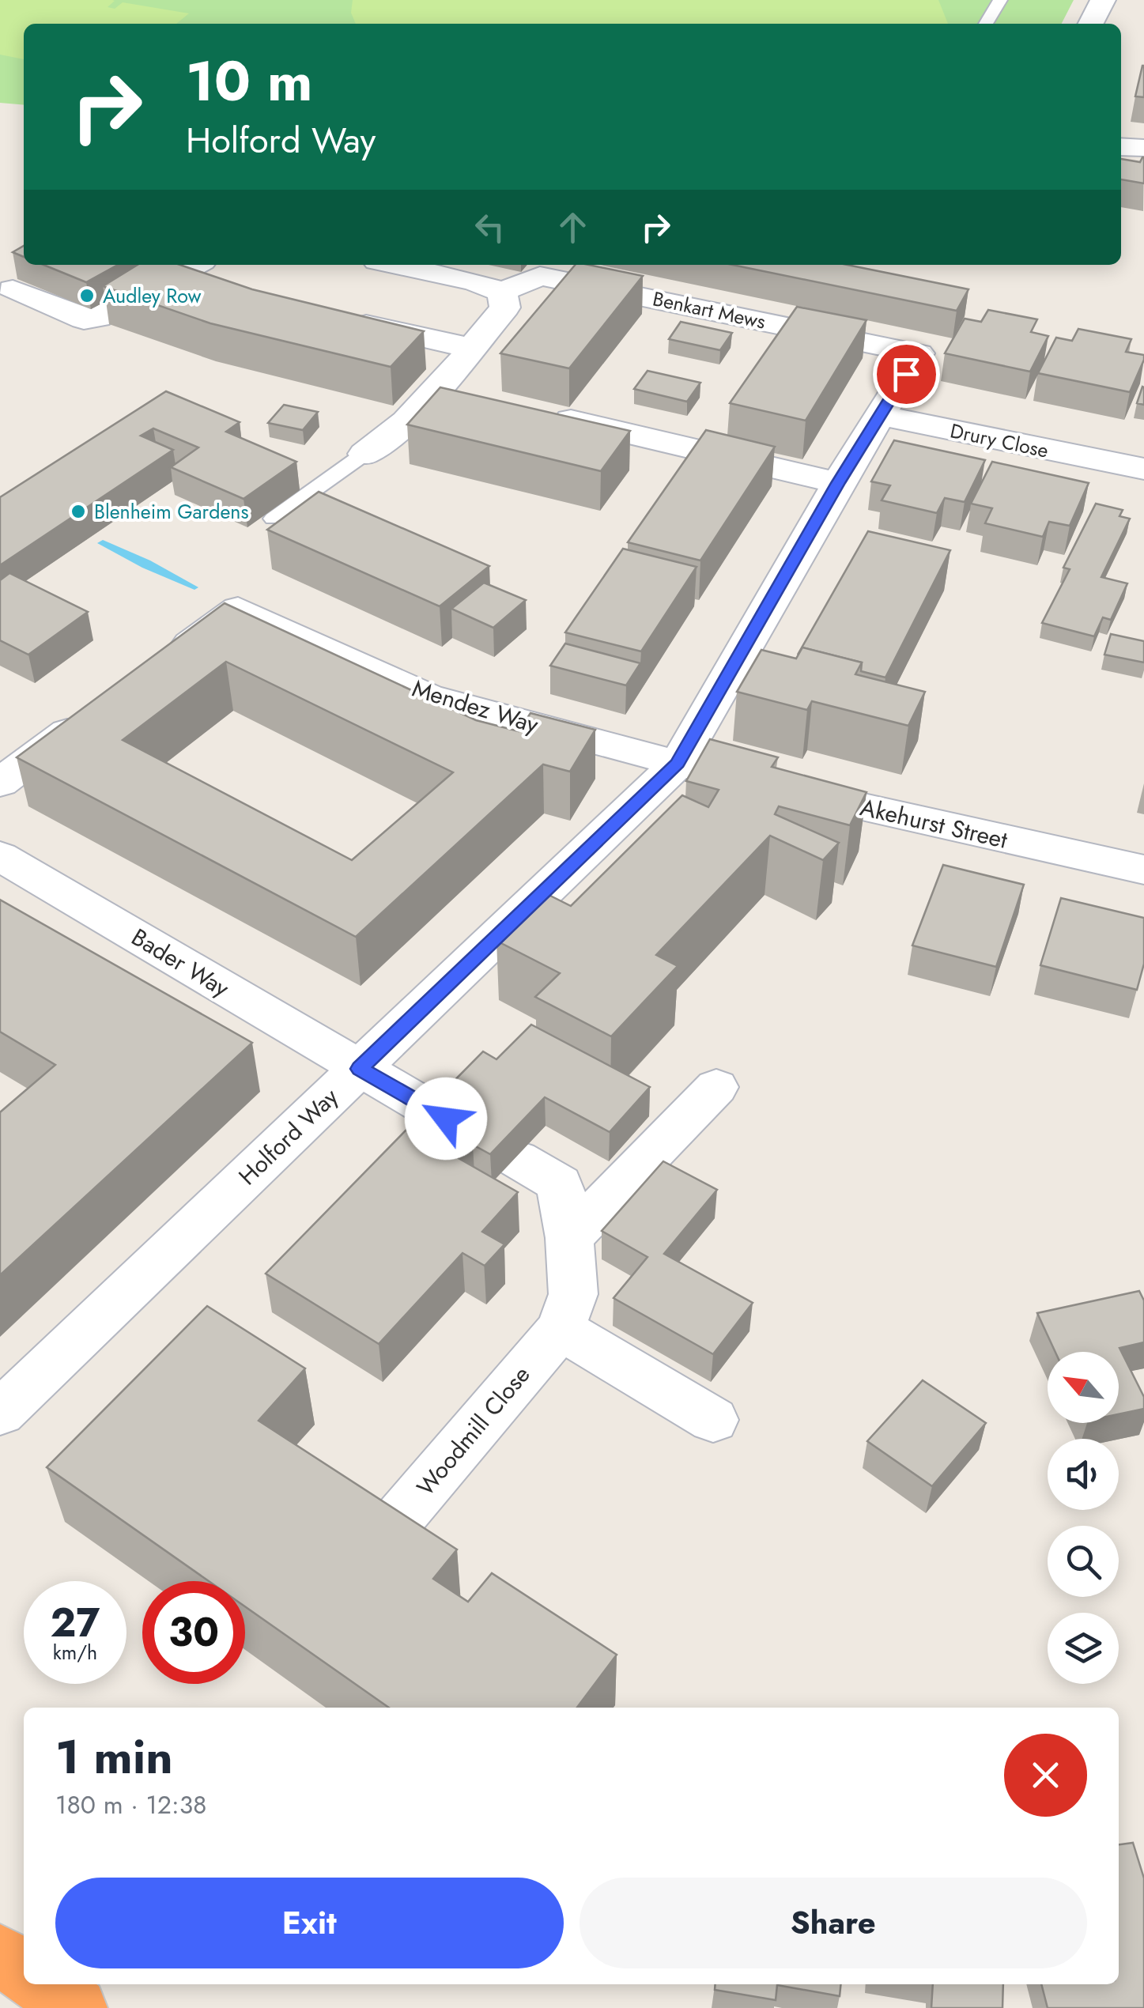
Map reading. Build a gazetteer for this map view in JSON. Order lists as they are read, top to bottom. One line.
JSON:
{"streets":{"street":["Benkart Mews","Drury Close","Mendez Way","Akehurst Street","Bader Way","Holford Way","Woodmill Close"]},"crossings":[["Benkart Mews","Holford Way"],["Drury Close","Holford Way"],["Mendez Way","Akehurst Street"],["Mendez Way","Holford Way"],["Akehurst Street","Holford Way"],["Bader Way","Holford Way"]],"places":["Audley Row","Blenheim Gardens"],"north":"top left","page":{"turn":["10 m","Holford Way"],"speed":"27 km/h","limit":"30","heading":["1 min","180 m · 12:38"],"buttons":["Exit","Share"]}}
